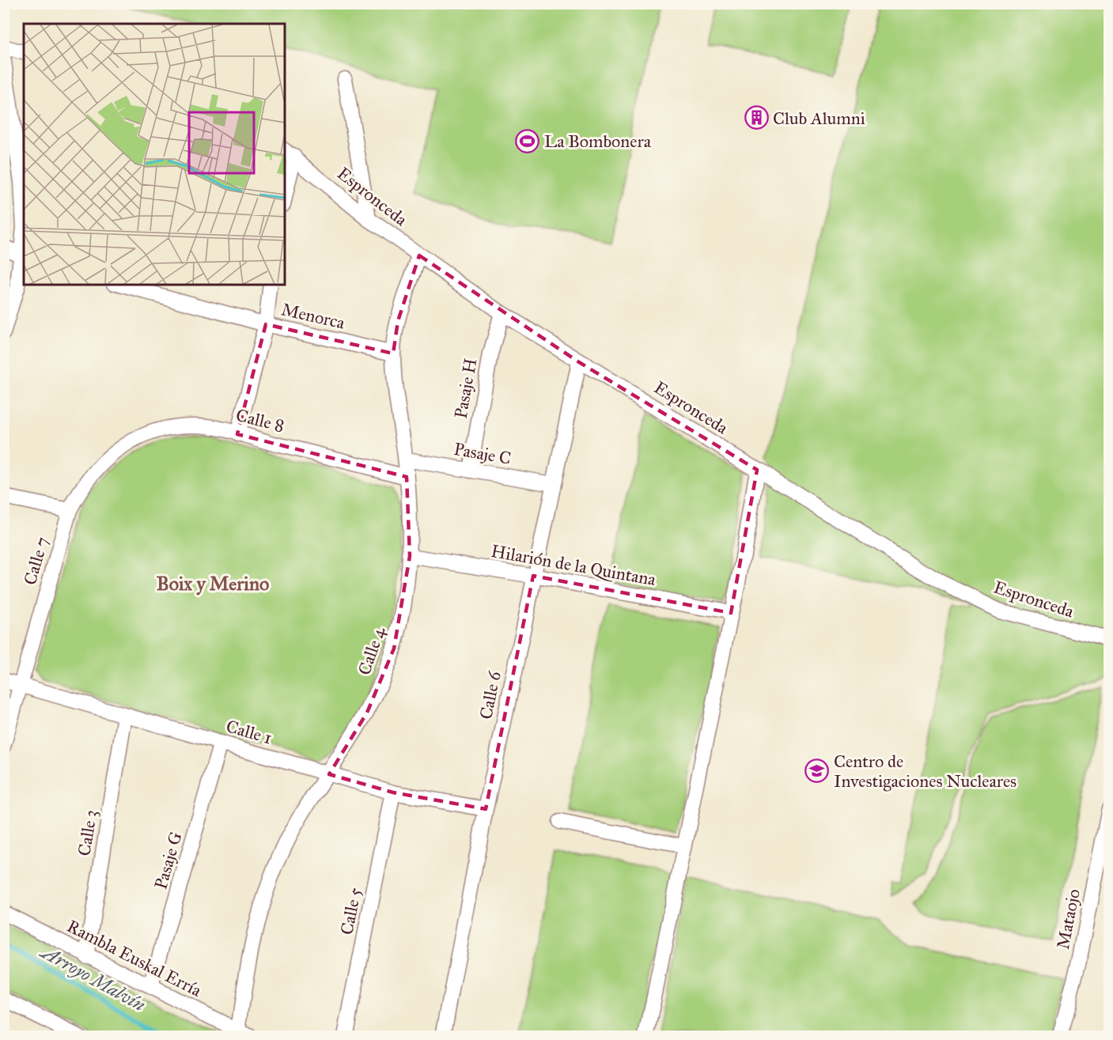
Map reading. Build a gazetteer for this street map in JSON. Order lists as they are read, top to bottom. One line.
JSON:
{"streets":{"street":["Espronceda","Menorca","Pasaje H","Calle 8","Pasaje C","Calle 7","Hilarión de la Quintana","Calle 4","Calle 6","Calle 1","Calle 3","Pasaje G","Calle 5","Mataojo","Rambla Euskal Erría"]},"crossings":[["Espronceda","Pasaje H"],["Espronceda","Calle 4"],["Espronceda","Calle 6"],["Menorca","Calle 4"],["Pasaje H","Pasaje C"],["Calle 8","Calle 7"],["Calle 8","Calle 4"],["Pasaje C","Calle 4"],["Pasaje C","Calle 6"],["Calle 7","Calle 1"],["Hilarión de la Quintana","Calle 4"],["Hilarión de la Quintana","Calle 6"],["Calle 4","Calle 1"],["Calle 4","Rambla Euskal Erría"],["Calle 6","Calle 1"],["Calle 1","Calle 3"],["Calle 1","Pasaje G"],["Calle 1","Calle 5"],["Calle 3","Rambla Euskal Erría"],["Pasaje G","Rambla Euskal Erría"]],"districts":["Boix y Merino"],"water":["Arroyo Malvín"],"places":{"building":["Club Alumni"],"sports":["La Bombonera"],"school or university":["Centro de Investigaciones Nucleares"]}}
